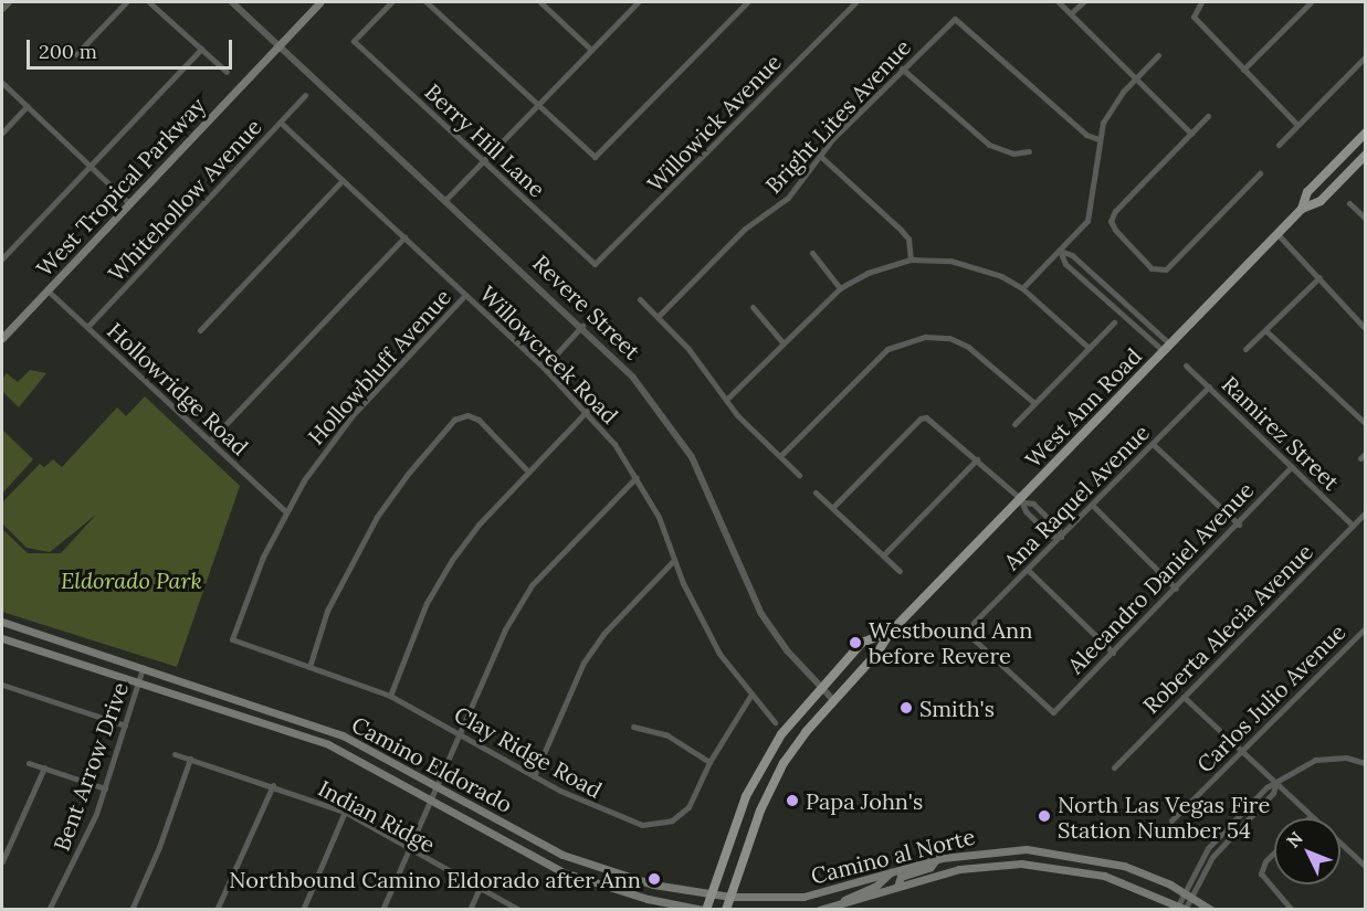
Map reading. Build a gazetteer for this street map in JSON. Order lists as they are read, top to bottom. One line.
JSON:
{"streets":{"main road":["West Tropical Parkway","West Ann Road","Camino Eldorado","Camino al Norte"],"street":["Bright Lites Avenue","Willowick Avenue","Berry Hill Lane","Whitehollow Avenue","Revere Street","Willowcreek Road","Hollowbluff Avenue","Hollowridge Road","Ramirez Street","Ana Raquel Avenue","Alecandro Daniel Avenue","Roberta Alecia Avenue","Carlos Julio Avenue","Clay Ridge Road","Bent Arrow Drive","Indian Ridge"]},"crossings":[["Willowick Avenue","Berry Hill Lane"],["West Tropical Parkway","Revere Street"],["West Tropical Parkway","Hollowridge Road"],["Whitehollow Avenue","Willowcreek Road"],["Whitehollow Avenue","Hollowridge Road"],["Revere Street","West Ann Road"],["Willowcreek Road","Hollowbluff Avenue"],["Willowcreek Road","Clay Ridge Road"],["Hollowbluff Avenue","Hollowridge Road"],["Hollowbluff Avenue","Clay Ridge Road"],["West Ann Road","Camino Eldorado"],["West Ann Road","Camino al Norte"],["Ramirez Street","Ana Raquel Avenue"],["Ramirez Street","Alecandro Daniel Avenue"],["Ramirez Street","Roberta Alecia Avenue"],["Ana Raquel Avenue","Alecandro Daniel Avenue"],["Camino Eldorado","Bent Arrow Drive"],["Camino Eldorado","Camino al Norte"]],"parks":["Eldorado Park"],"places":["Westbound Ann before Revere","Smith's","Papa John's","North Las Vegas Fire Station Number 54","Northbound Camino Eldorado after Ann"],"scale_bar":"200 m","north":"top left"}
